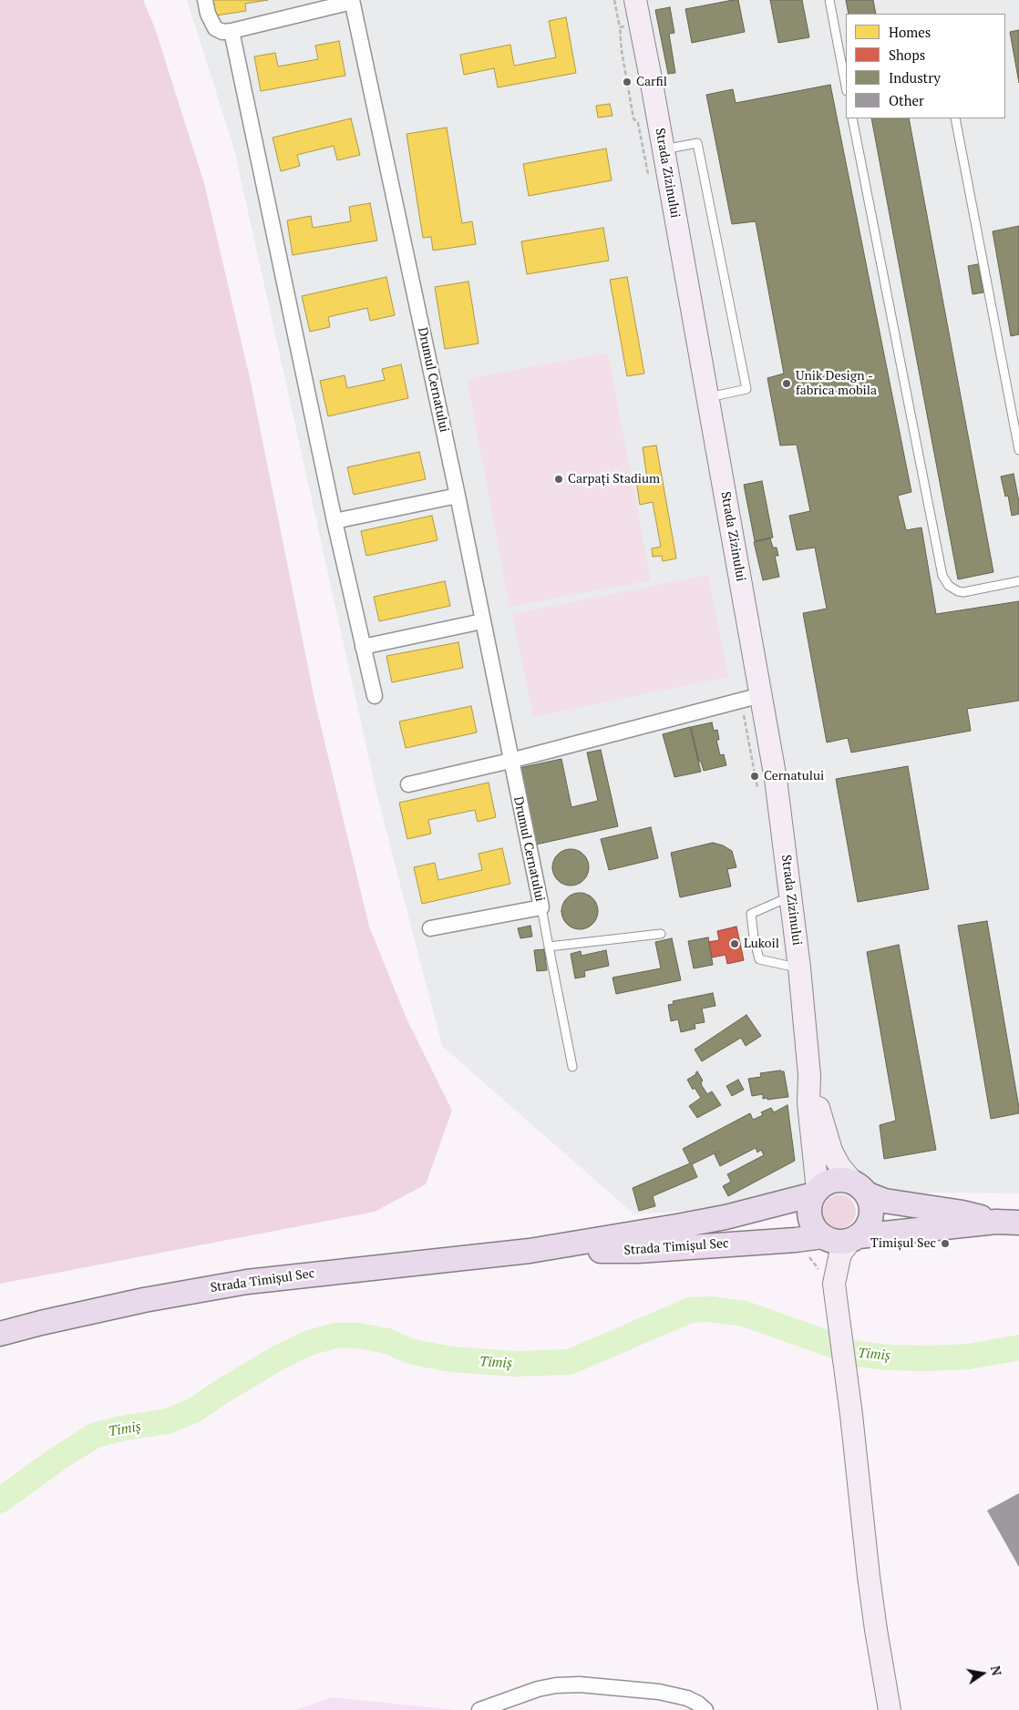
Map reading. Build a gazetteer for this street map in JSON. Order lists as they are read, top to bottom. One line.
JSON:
{"streets":{"main road":["Strada Zizinului","Strada Timișul Sec"],"street":["Drumul Cernatului"]},"crossings":[["Strada Zizinului","Strada Timișul Sec"]],"water":["Timiș"],"places":["Carfil","Unik Design - fabrica mobila","Carpați Stadium","Cernatului","Lukoil","Timișul Sec"],"legend":["Homes","Shops","Industry","Other"],"north":"right"}
